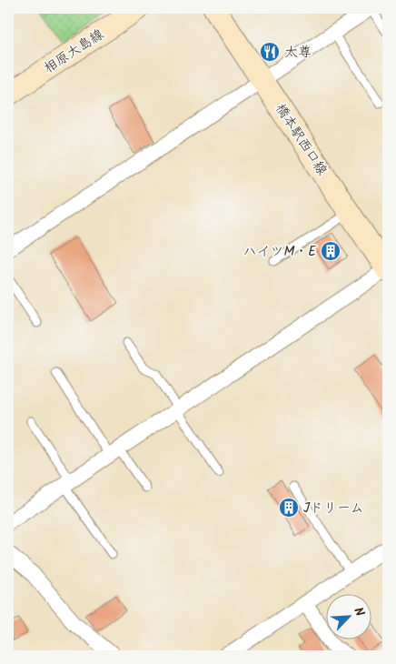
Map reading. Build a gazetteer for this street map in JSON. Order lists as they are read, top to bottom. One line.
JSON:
{"streets":{"street":["相原大島線","橋本駅西口線"]},"places":{"restaurant":["太尊"],"building":["ハイツM・E","Jドリーム"]},"north":"top right"}
